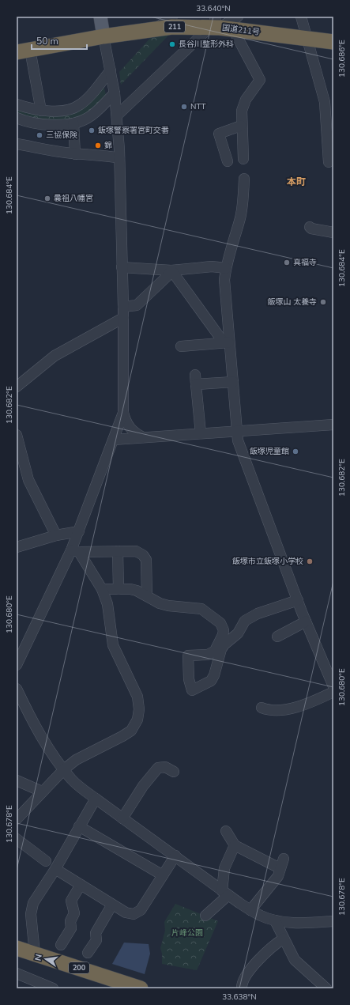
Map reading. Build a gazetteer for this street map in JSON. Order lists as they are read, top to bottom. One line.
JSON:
{"streets":{"highway":["211","国道211号","200"]},"districts":["本町"],"parks":["片峰公園"],"places":["長谷川整形外科","NTT","飯塚警察署宮町交番","三協保険","錦","曩祖八幡宮","真福寺","飯塚山 太養寺","飯塚児童館","飯塚市立飯塚小学校"],"scale_bar":"50 m","north":"left","coordinates":["33.640°N","130.686°E","130.684°E","130.682°E","130.680°E","130.678°E","33.638°N"]}
